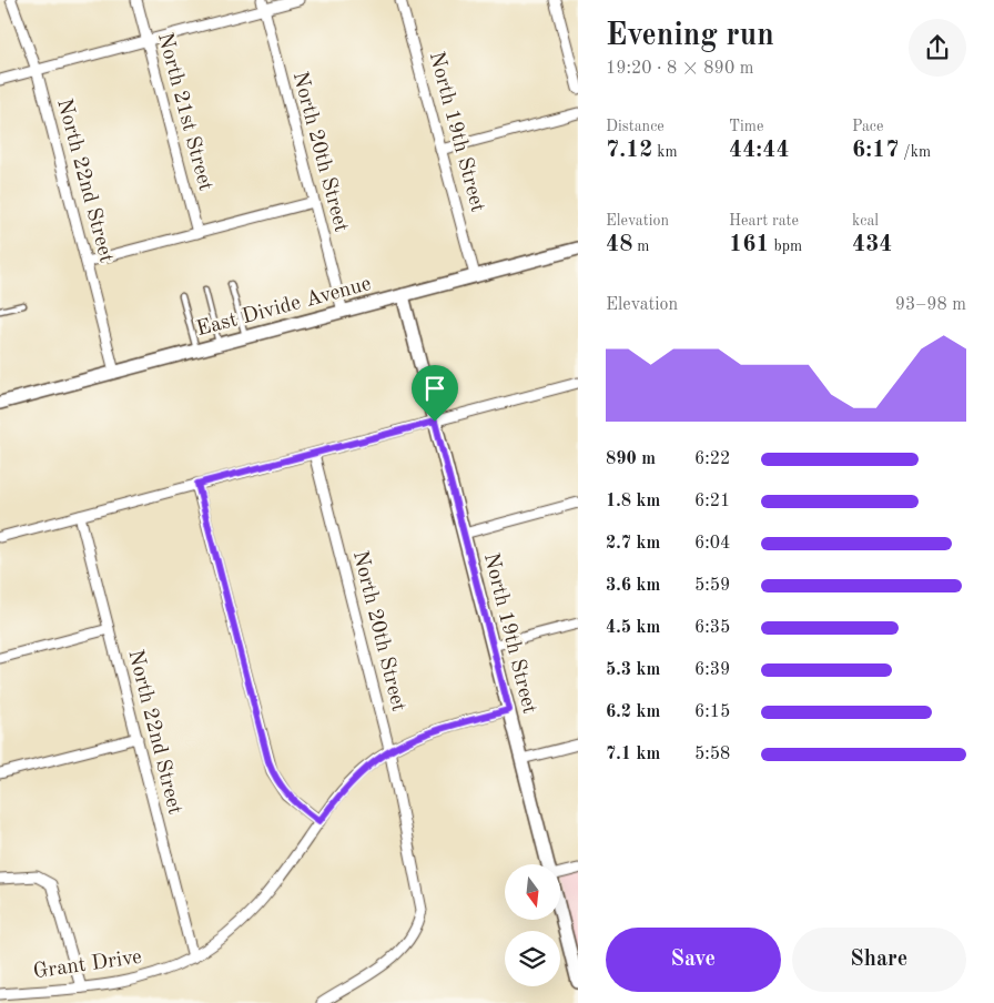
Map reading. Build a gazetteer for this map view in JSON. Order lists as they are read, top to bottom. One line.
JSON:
{"streets":{"street":["North 21st Street","North 19th Street","North 20th Street","North 22nd Street","East Divide Avenue","Grant Drive"]},"crossings":[["North 19th Street","East Divide Avenue"],["North 19th Street","Grant Drive"],["North 20th Street","East Divide Avenue"],["North 20th Street","Grant Drive"],["North 22nd Street","East Divide Avenue"],["North 22nd Street","Grant Drive"]],"north":"bottom","page":{"heading":["Evening run","19:20 · 8 × 890 m"],"stats":[["Distance","7.12 km"],["Time","44:44"],["Pace","6:17 /km"],["Elevation","48 m"],["Heart rate","161 bpm"],["kcal","434"]],"chart":["Elevation","93–98 m"],"list":[{"name":"890 m","note":"6:22"},{"name":"1.8 km","note":"6:21"},{"name":"2.7 km","note":"6:04"},{"name":"3.6 km","note":"5:59"},{"name":"4.5 km","note":"6:35"},{"name":"5.3 km","note":"6:39"},{"name":"6.2 km","note":"6:15"},{"name":"7.1 km","note":"5:58"}],"buttons":["Save","Share"]}}
